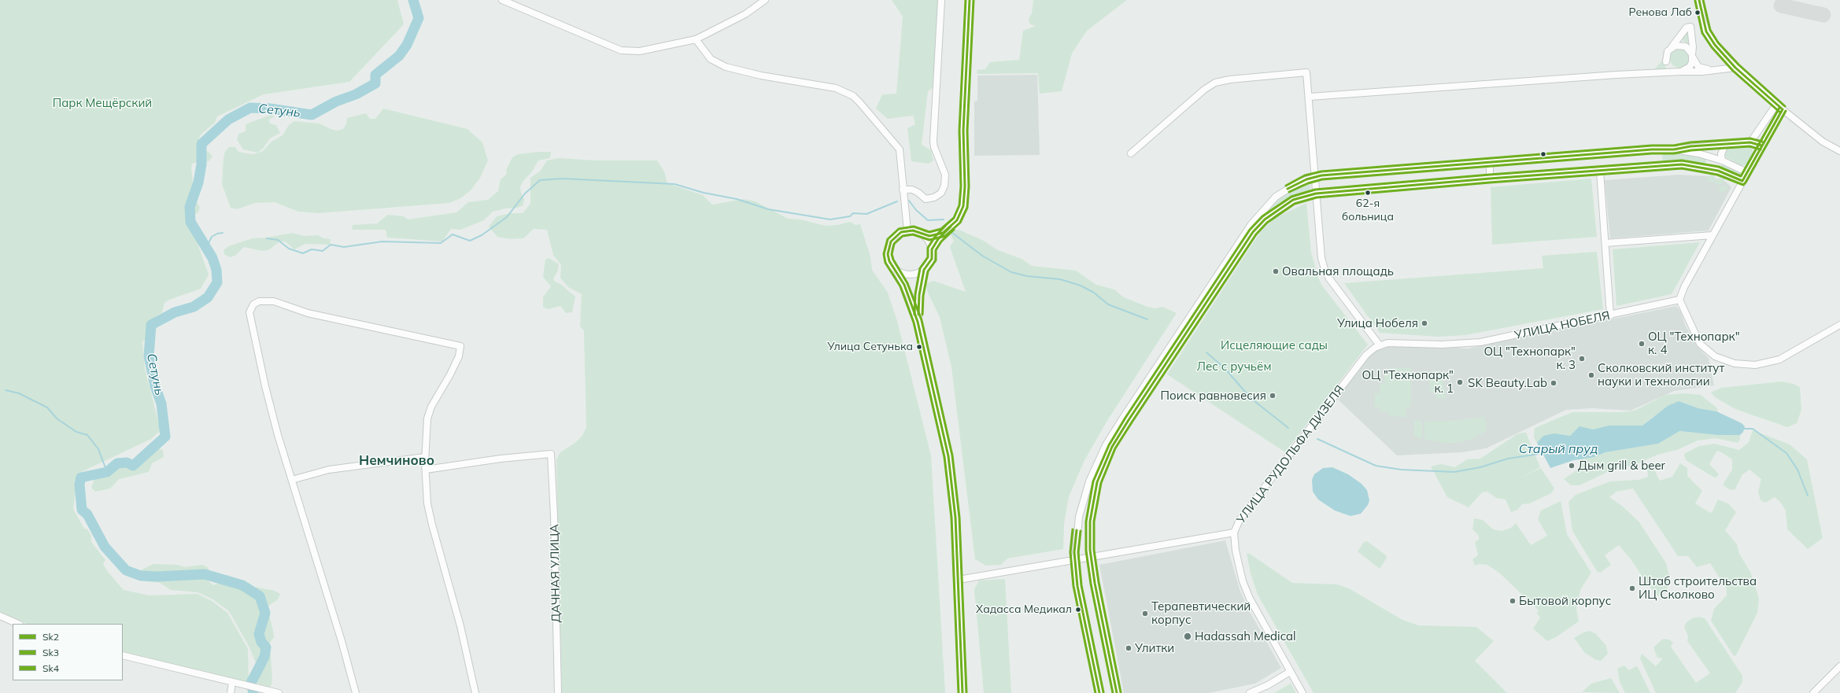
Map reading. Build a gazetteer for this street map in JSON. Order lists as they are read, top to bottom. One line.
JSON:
{"streets":{"street":["УЛИЦА НОБЕЛЯ","УЛИЦА РУДОЛЬФА ДИЗЕЛЯ","ДАЧНАЯ УЛИЦА"]},"crossings":[["УЛИЦА НОБЕЛЯ","УЛИЦА РУДОЛЬФА ДИЗЕЛЯ"]],"districts":["Немчиново"],"water":["Сетунь","Старый пруд"],"parks":["Парк Мещёрский","Исцеляющие сады","Лес с ручьём"],"places":["Ренова Лаб","62-я больница","Овальная площадь","Улица Нобеля","ОЦ \"Технопарк\" к. 4","Улица Сетунька","ОЦ \"Технопарк\" к. 3","Сколковский институт науки и технологии","ОЦ \"Технопарк\" к. 1","SK Beauty.Lab","Поиск равновесия","Дым grill & beer","Штаб строительства ИЦ Сколково","Бытовой корпус","Хадасса Медикал","Терапевтический корпус","Hadassah Medical","Улитки"],"lines":["transit line Sk2","transit line Sk3","transit line Sk4"],"legend":["Sk2","Sk3","Sk4"]}
